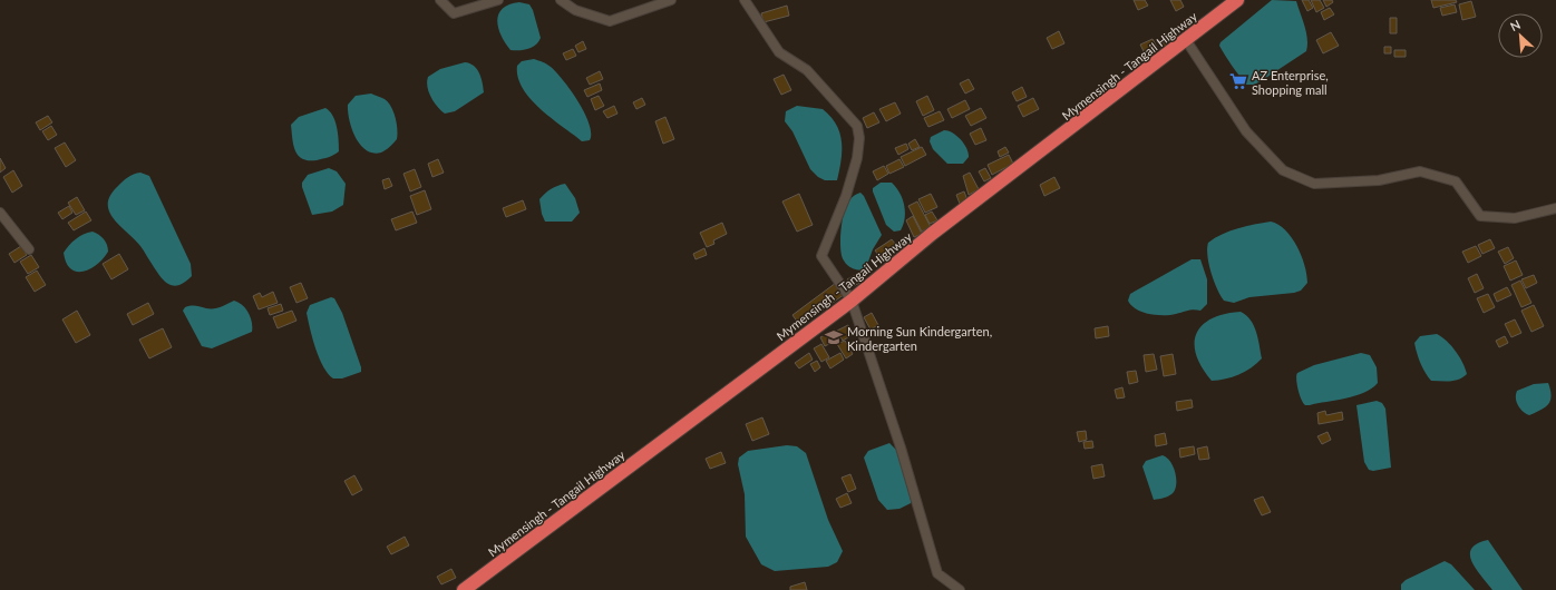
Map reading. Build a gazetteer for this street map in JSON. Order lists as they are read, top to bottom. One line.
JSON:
{"streets":{"highway":["Mymensingh - Tangail Highway"]},"places":{"supermarket":["AZ Enterprise, Shopping mall"],"school or university":["Morning Sun Kindergarten, Kindergarten"]},"north":"top left"}
